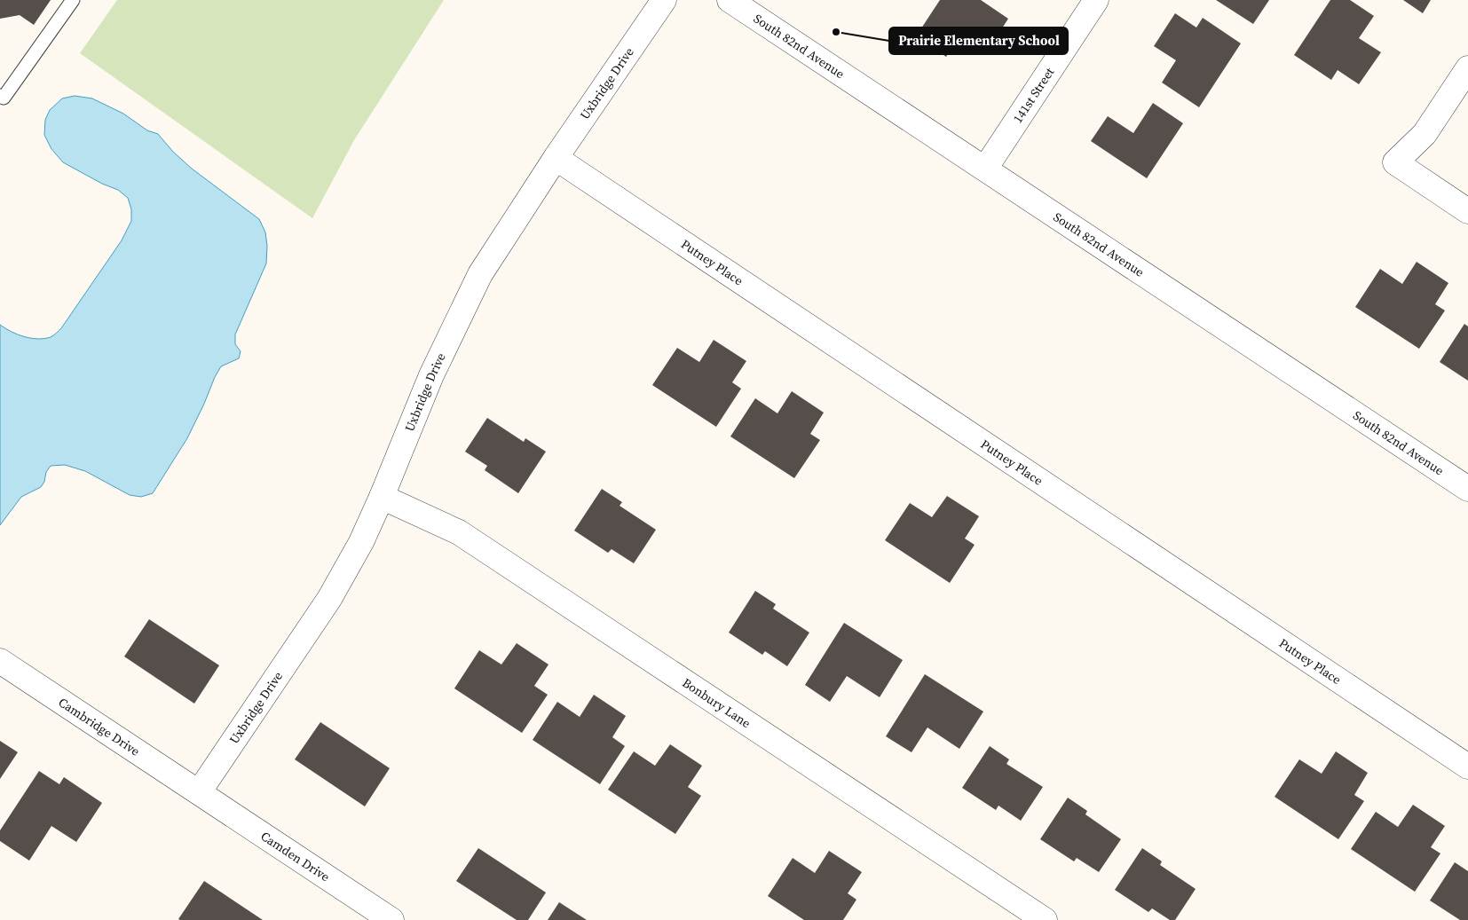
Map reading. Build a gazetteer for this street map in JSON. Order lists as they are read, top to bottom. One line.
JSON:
{"streets":{"street":["South 82nd Avenue","Uxbridge Drive","141st Street","Putney Place","Bonbury Lane","Cambridge Drive","Camden Drive"]},"crossings":[["South 82nd Avenue","141st Street"],["Uxbridge Drive","Putney Place"],["Uxbridge Drive","Bonbury Lane"],["Uxbridge Drive","Cambridge Drive"],["Uxbridge Drive","Camden Drive"],["Cambridge Drive","Camden Drive"]],"places":["Prairie Elementary School"]}
